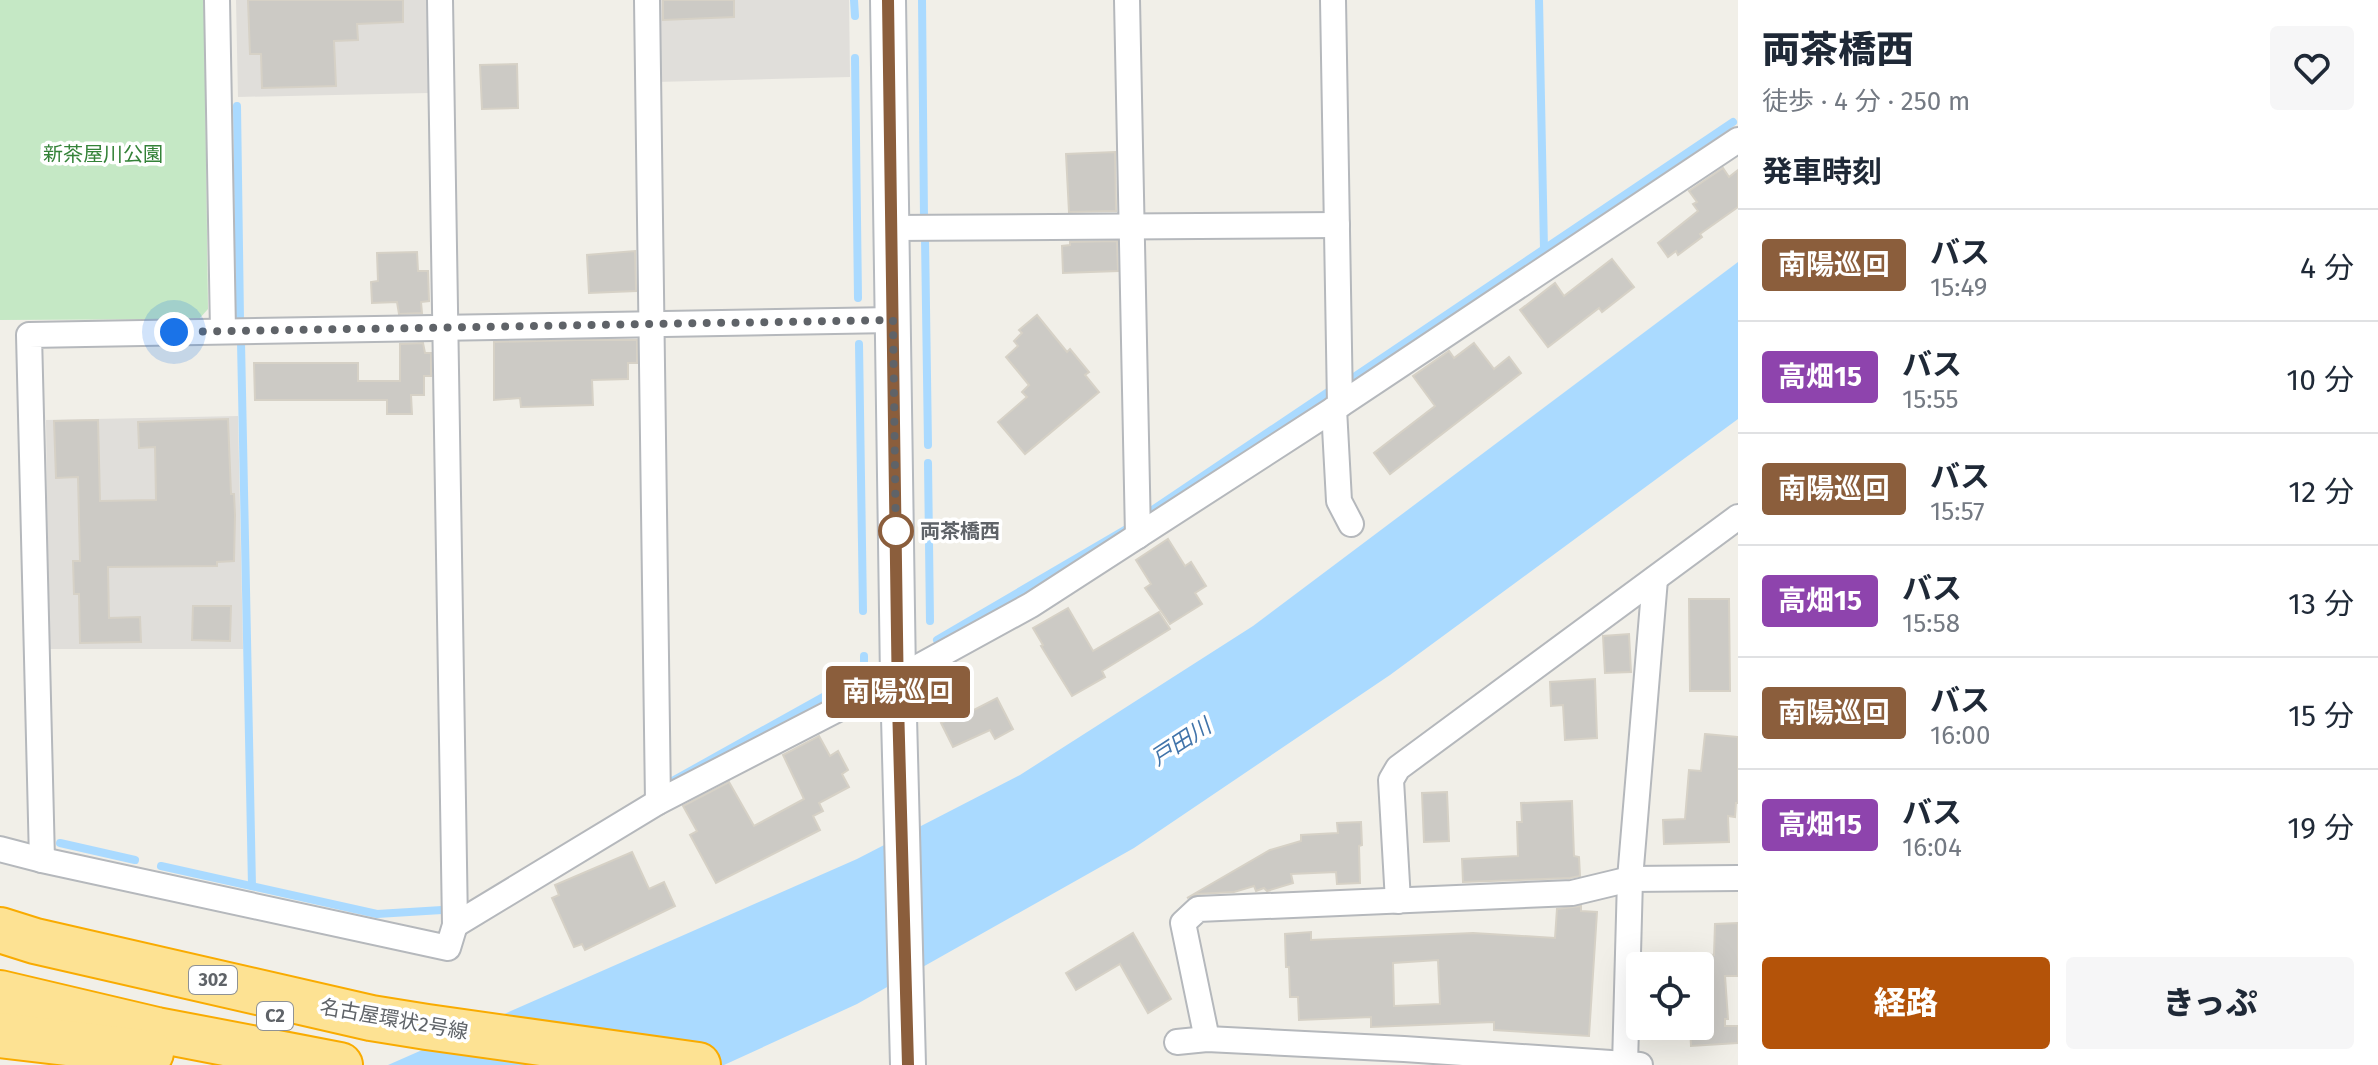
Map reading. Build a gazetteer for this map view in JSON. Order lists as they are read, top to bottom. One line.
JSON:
{"streets":{"highway":["302","C2","名古屋環状2号線"]},"water":["戸田川"],"parks":["新茶屋川公園"],"places":["両茶橋西"],"lines":["bus line 南陽巡回"],"page":{"on_map":"南陽巡回","heading":[["両茶橋西","徒歩 · 4 分 · 250 m"],"発車時刻"],"list":[{"mark":"南陽巡回","name":"バス","note":"15:49","value":"4 分"},{"mark":"高畑15","name":"バス","note":"15:55","value":"10 分"},{"mark":"南陽巡回","name":"バス","note":"15:57","value":"12 分"},{"mark":"高畑15","name":"バス","note":"15:58","value":"13 分"},{"mark":"南陽巡回","name":"バス","note":"16:00","value":"15 分"},{"mark":"高畑15","name":"バス","note":"16:04","value":"19 分"}],"buttons":["経路","きっぷ"]}}
